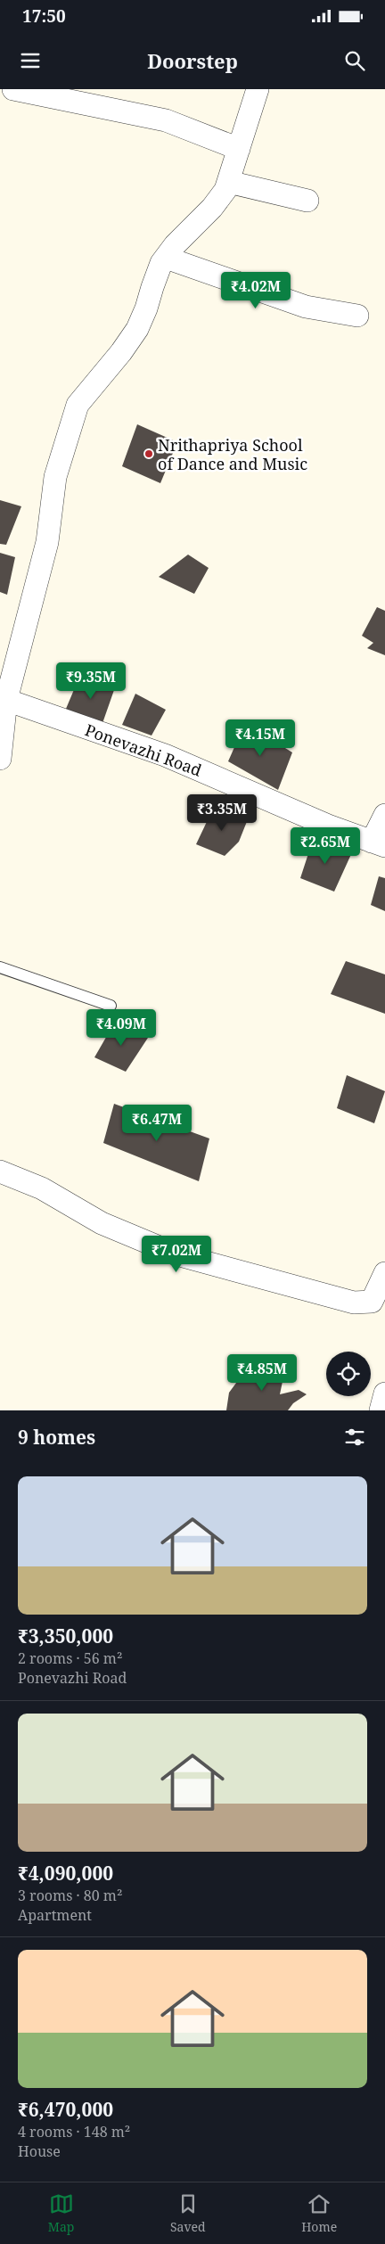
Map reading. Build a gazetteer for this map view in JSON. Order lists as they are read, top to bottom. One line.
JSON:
{"streets":{"street":["Ponevazhi Road"]},"places":["Nrithapriya School of Dance and Music"],"page":{"status":"17:50","header":"Doorstep","price":["₹4.02M","₹9.35M","₹4.15M","₹3.35M","₹2.65M","₹4.09M","₹6.47M","₹7.02M","₹4.85M"],"heading":"9 homes","list":[{"name":"₹3,350,000","note":"2 rooms · 56 m² · Ponevazhi Road"},{"name":"₹4,090,000","note":"3 rooms · 80 m² · Apartment"},{"name":"₹6,470,000","note":"4 rooms · 148 m² · House"}],"tabs":["Map","Saved","Home"]}}
